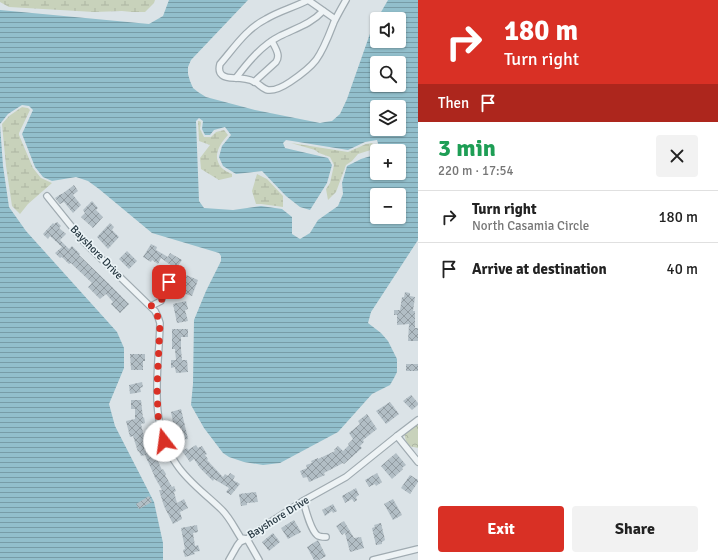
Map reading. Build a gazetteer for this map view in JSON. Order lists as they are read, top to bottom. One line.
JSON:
{"streets":{"street":["Bayshore Drive"]},"page":{"turn":["180 m","Turn right"],"map_buttons":["+","−"],"then":"Then","heading":["3 min","220 m · 17:54"],"list":[{"name":"Turn right","note":"North Casamia Circle","value":"180 m"},{"name":"Arrive at destination","value":"40 m"}],"buttons":["Exit","Share"]}}
